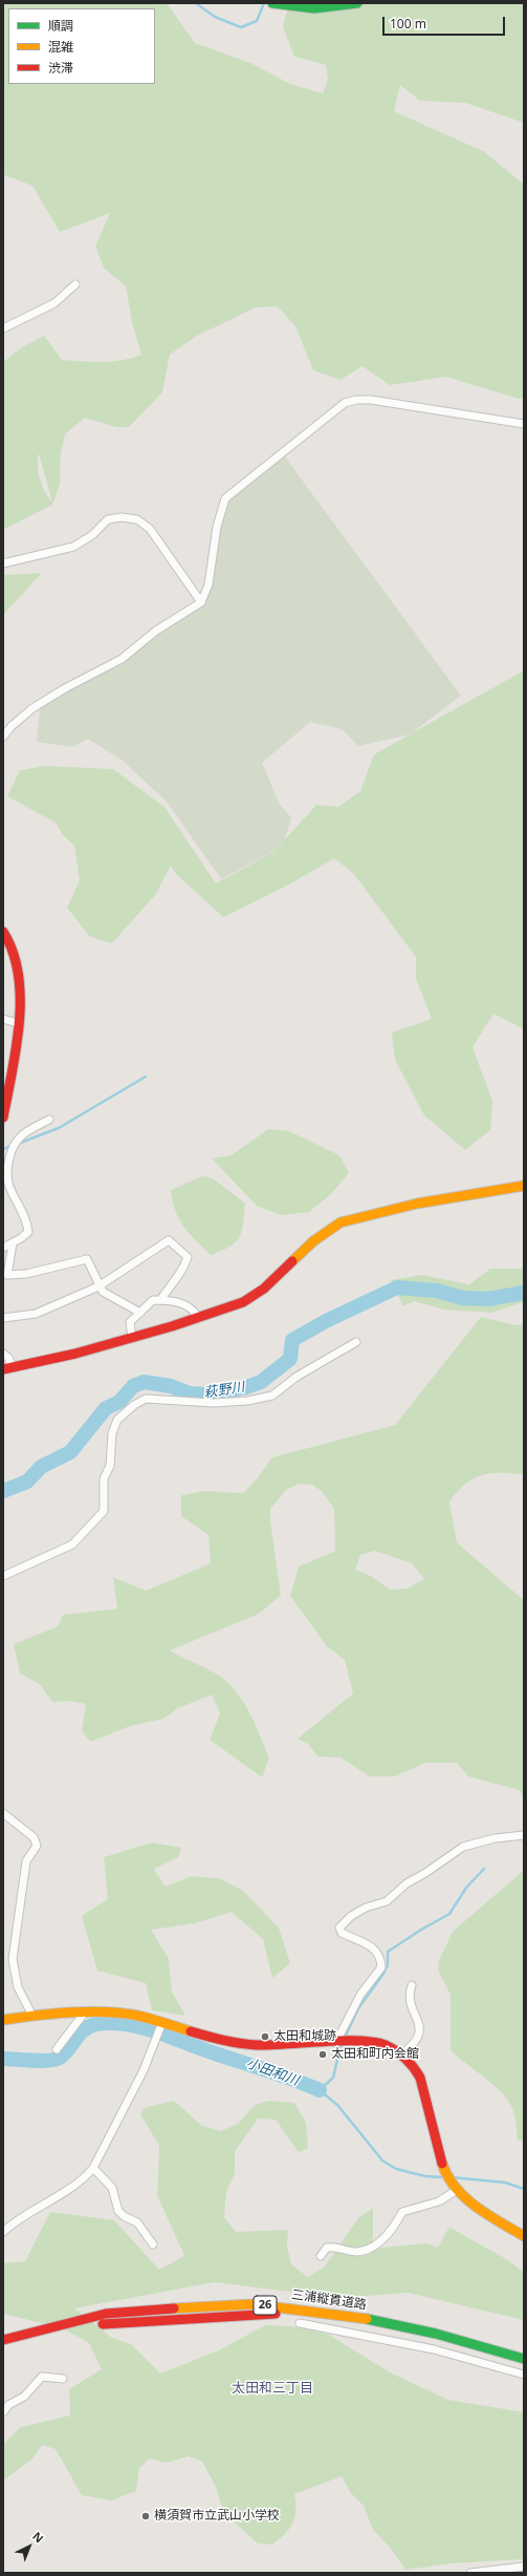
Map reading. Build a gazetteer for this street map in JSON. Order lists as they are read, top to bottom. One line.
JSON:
{"streets":{"main road":["三浦縦貫道路","26"]},"districts":["太田和三丁目"],"water":["萩野川","小田和川"],"places":["太田和城跡","太田和町内会館","横須賀市立武山小学校"],"legend":["順調","混雑","渋滞"],"scale_bar":"100 m","north":"top right"}
